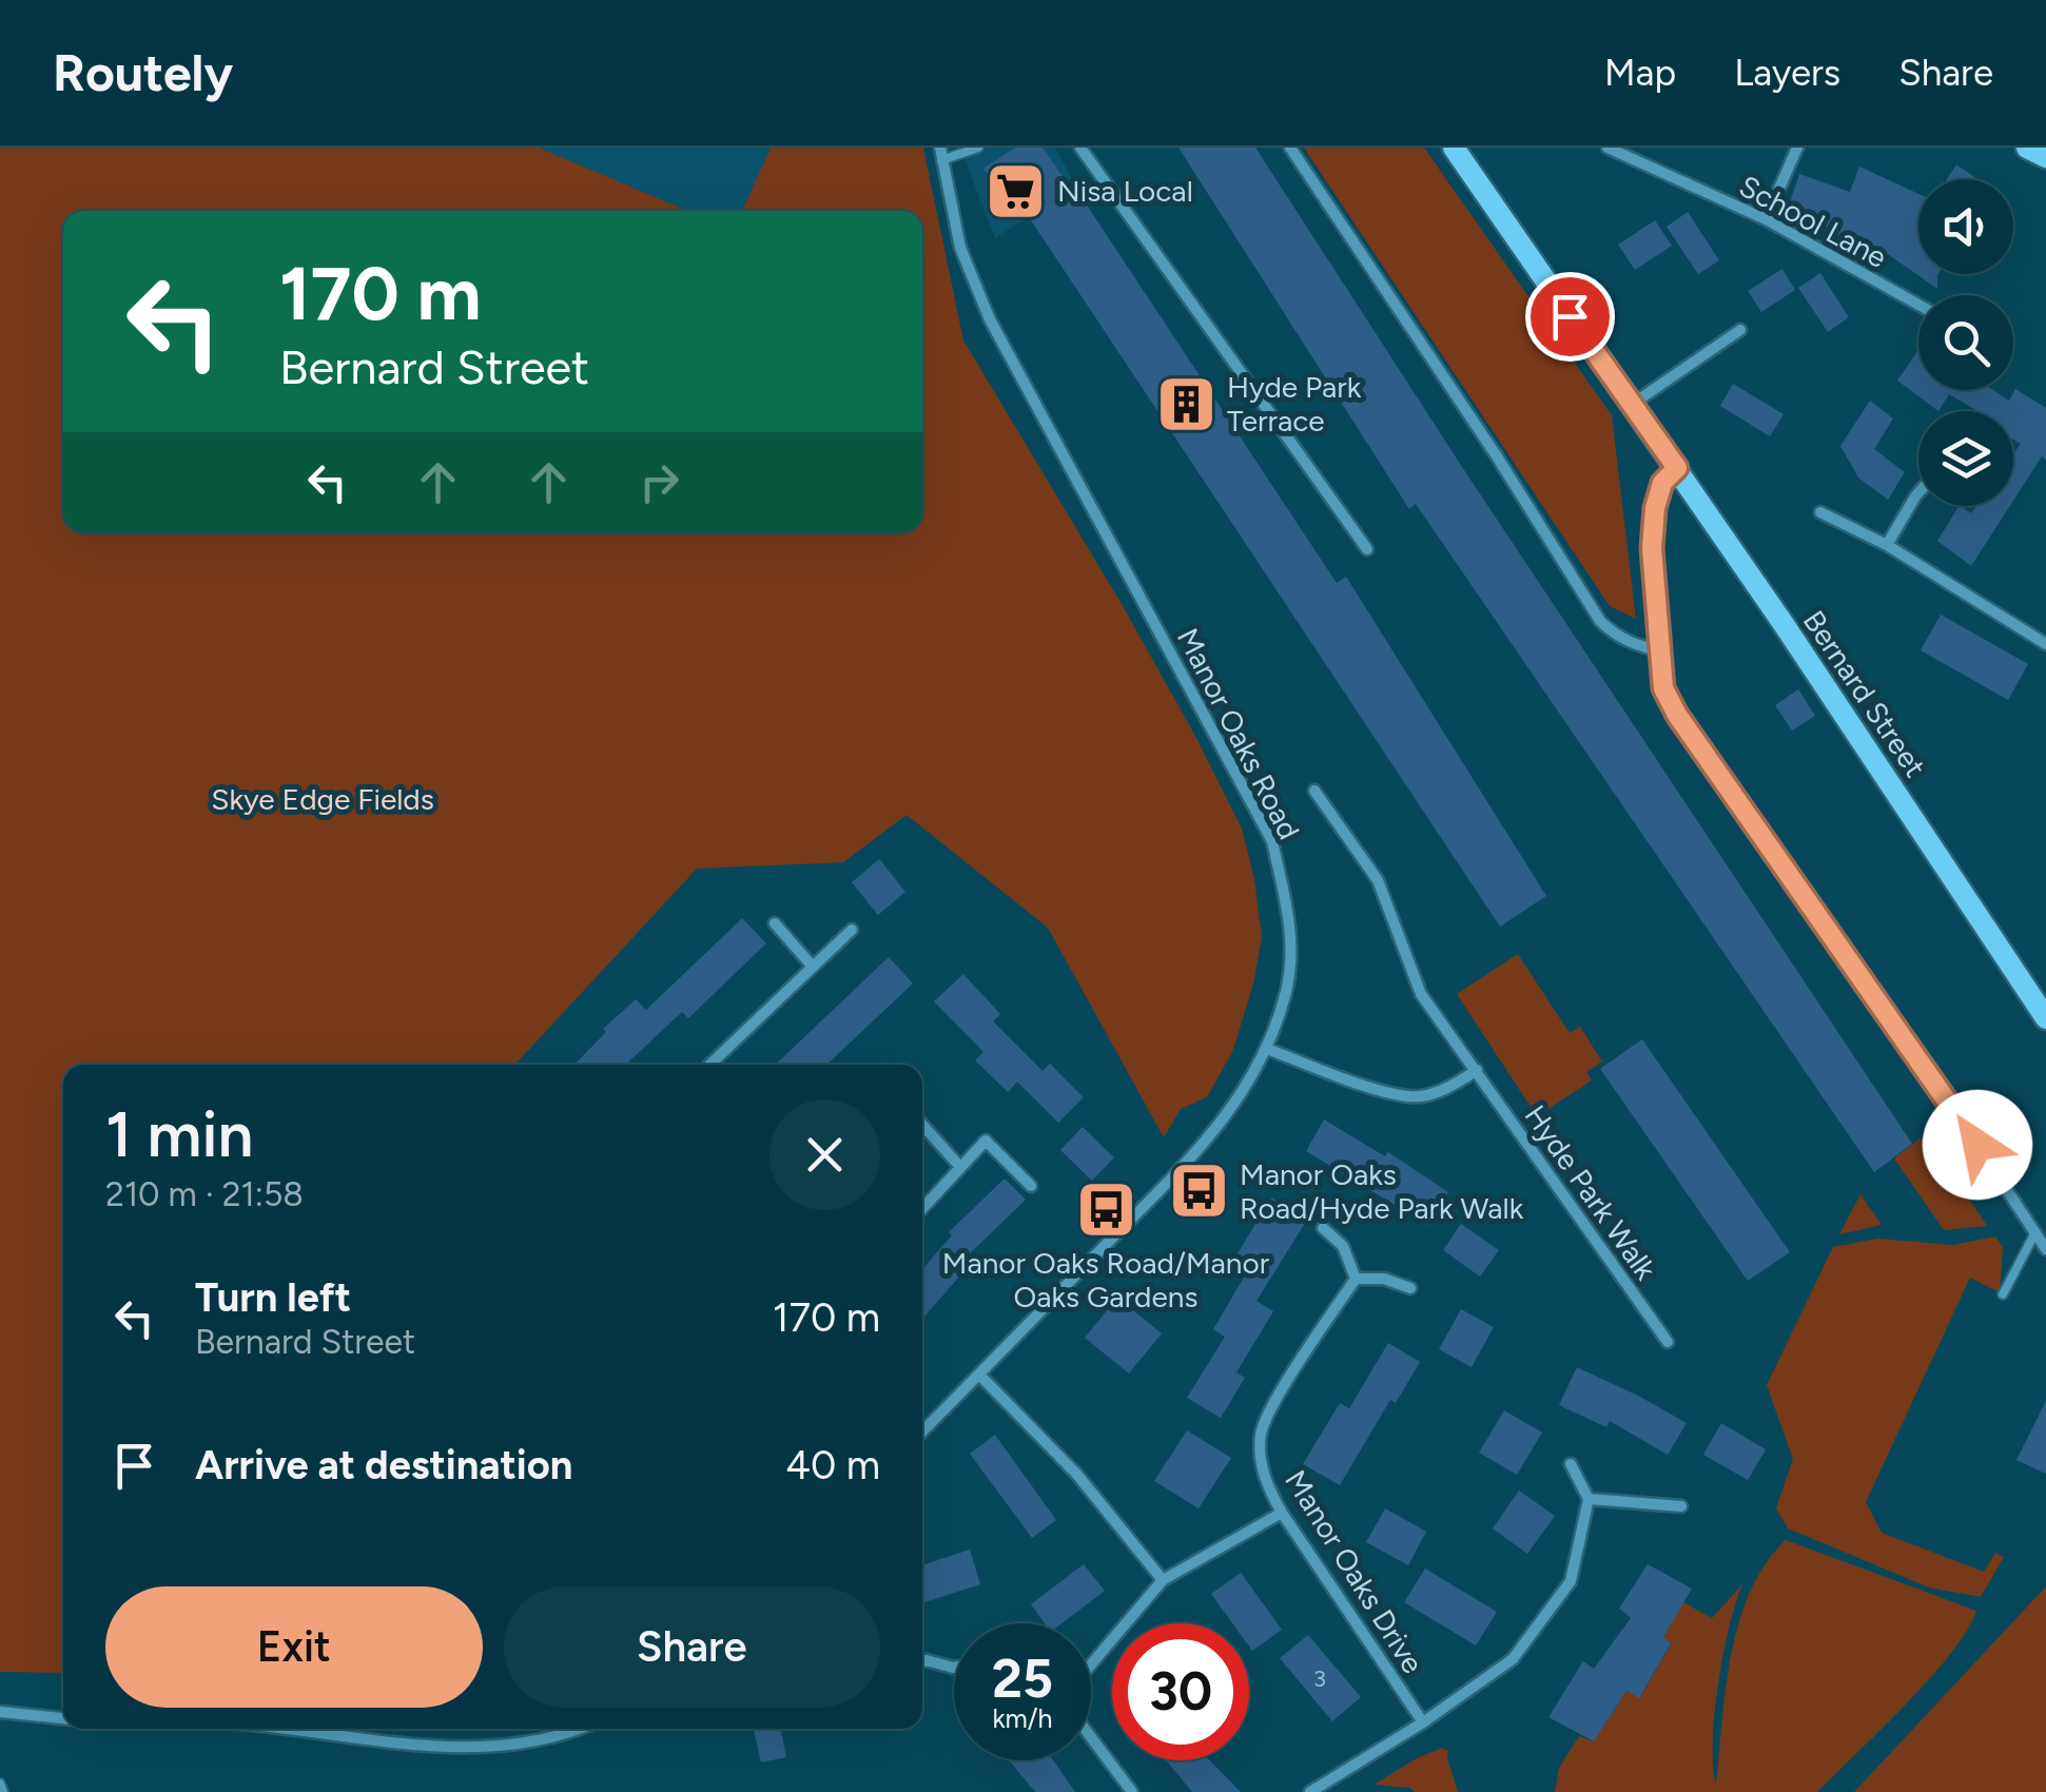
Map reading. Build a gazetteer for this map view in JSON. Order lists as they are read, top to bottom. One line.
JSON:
{"streets":{"main road":["Bernard Street"],"street":["School Lane","Manor Oaks Road","Hyde Park Walk","Manor Oaks Drive"]},"parks":["Skye Edge Fields"],"places":{"supermarket":["Nisa Local"],"building":["Hyde Park Terrace"],"bus stop":["Manor Oaks Road/Hyde Park Walk","Manor Oaks Road/Manor Oaks Gardens"]},"house_numbers":["3"],"page":{"header":"Routely","nav":["Map","Layers","Share"],"turn":["170 m","Bernard Street"],"heading":["1 min","210 m · 21:58"],"list":[{"name":"Turn left","note":"Bernard Street","value":"170 m"},{"name":"Arrive at destination","value":"40 m"}],"buttons":["Exit","Share"],"speed":"25 km/h","limit":"30"}}
